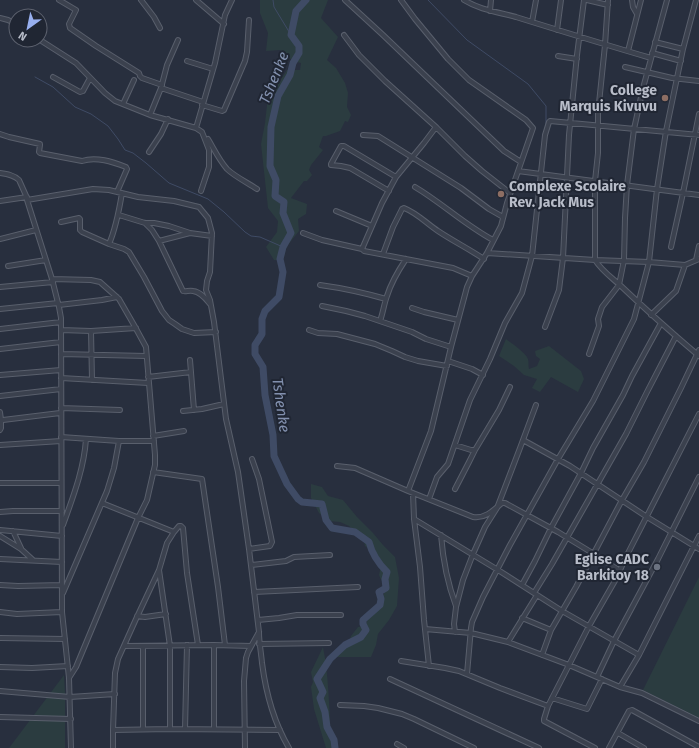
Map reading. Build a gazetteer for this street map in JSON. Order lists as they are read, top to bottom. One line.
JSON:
{"water":["Tshenke"],"places":["College Marquis Kivuvu","Complexe Scolaire Rev. Jack Mus","Eglise CADC Barkitoy 18"],"north":"bottom left"}
